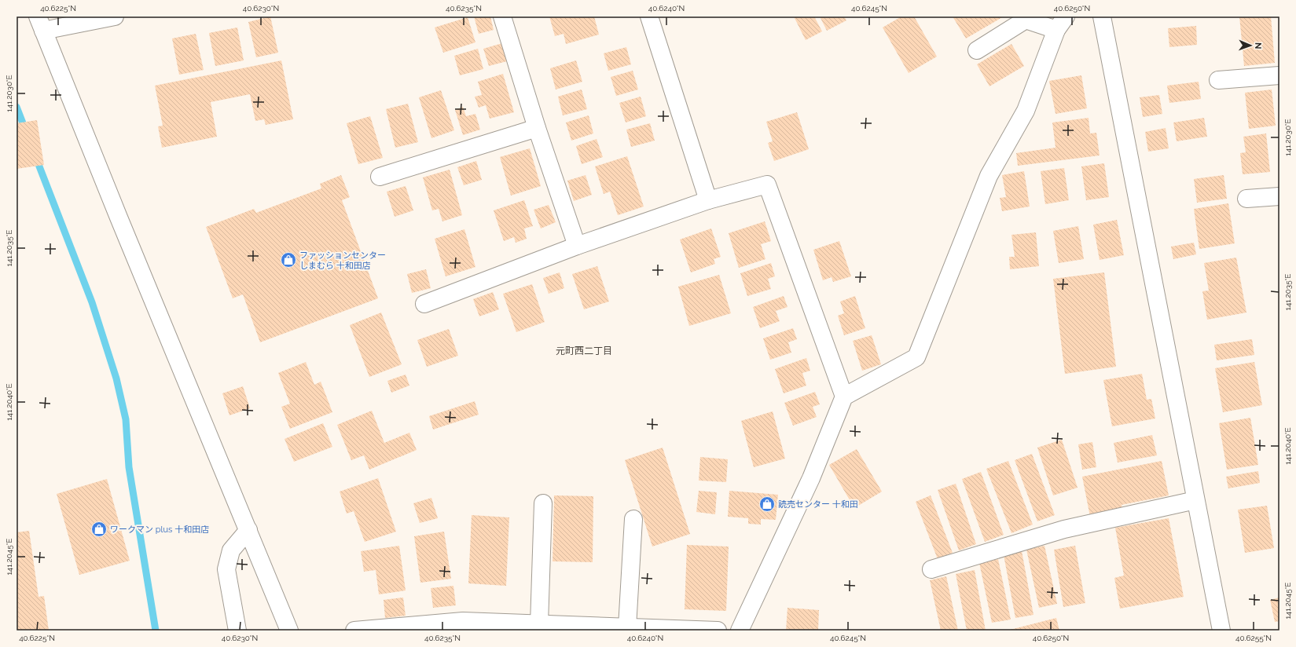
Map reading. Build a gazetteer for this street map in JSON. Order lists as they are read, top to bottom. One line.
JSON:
{"districts":["元町西二丁目"],"places":{"shop":["ファッションセンター しまむら 十和田店","読売センター 十和田","ワークマン plus 十和田店"]},"north":"right","coordinates":["40.6225°N","40.6230°N","40.6235°N","40.6240°N","40.6245°N","40.6250°N","141.2030°E","141.2035°E","141.2040°E","141.2045°E","40.6255°N"]}
